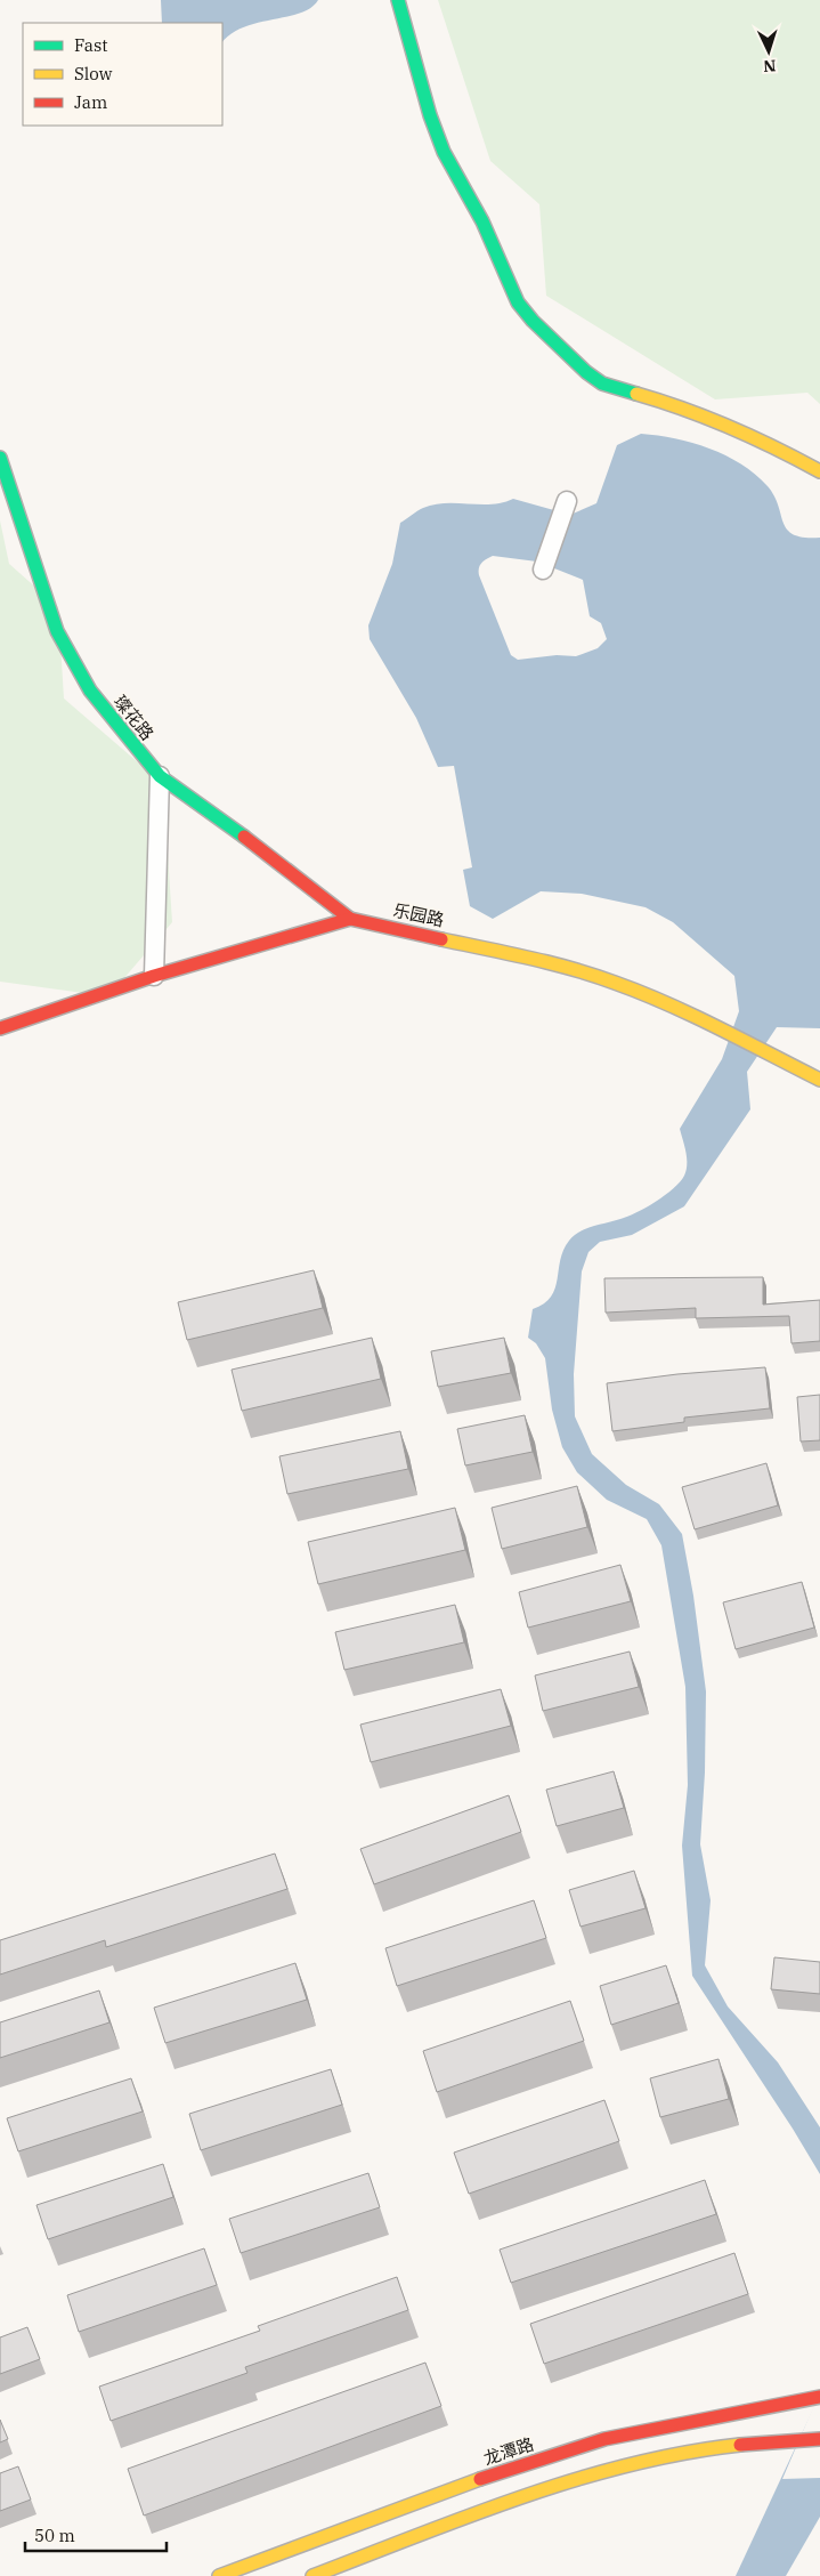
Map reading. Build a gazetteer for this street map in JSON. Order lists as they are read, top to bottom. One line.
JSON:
{"streets":{"street":["璨花路","乐园路","龙潭路"]},"crossings":[["璨花路","乐园路"]],"legend":["Fast","Slow","Jam"],"scale_bar":"50 m","north":"bottom"}
